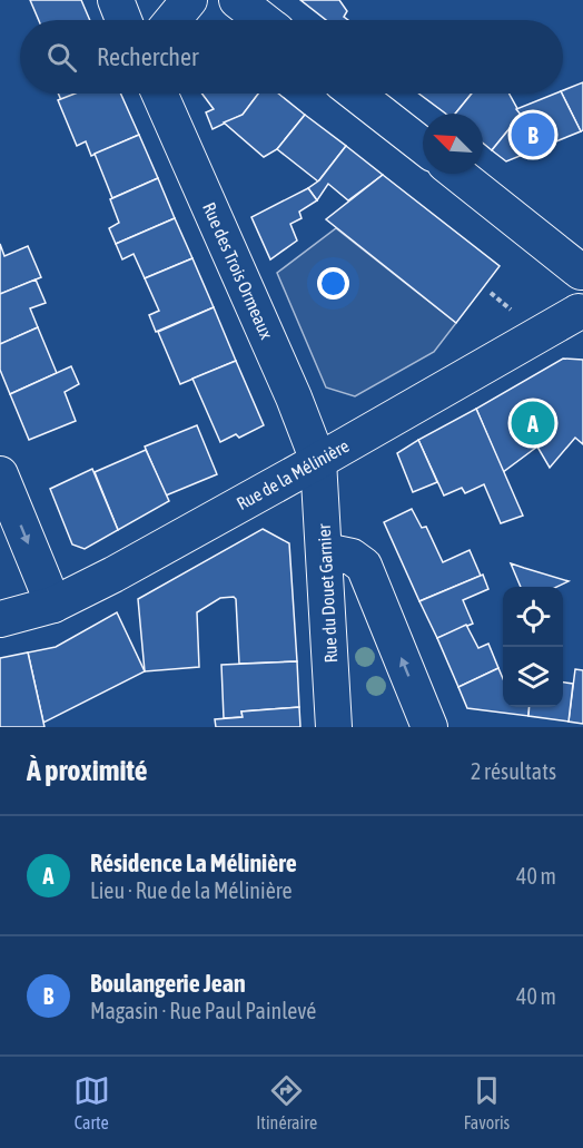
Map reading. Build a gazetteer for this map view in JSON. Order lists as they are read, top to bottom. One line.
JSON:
{"streets":{"street":["Rue des Trois Ormeaux","Rue de la Mélinière","Rue du Douet Garnier"]},"crossings":[["Rue des Trois Ormeaux","Rue de la Mélinière"],["Rue des Trois Ormeaux","Rue du Douet Garnier"],["Rue de la Mélinière","Rue du Douet Garnier"]],"north":"top left","page":{"search":"Rechercher","pins":["B","A"],"heading":["À proximité","2 résultats"],"list":[{"mark":"A","name":"Résidence La Mélinière","note":"Lieu · Rue de la Mélinière","value":"40 m"},{"mark":"B","name":"Boulangerie Jean","note":"Magasin · Rue Paul Painlevé","value":"40 m"}],"nav":["Carte","Itinéraire","Favoris"]}}
